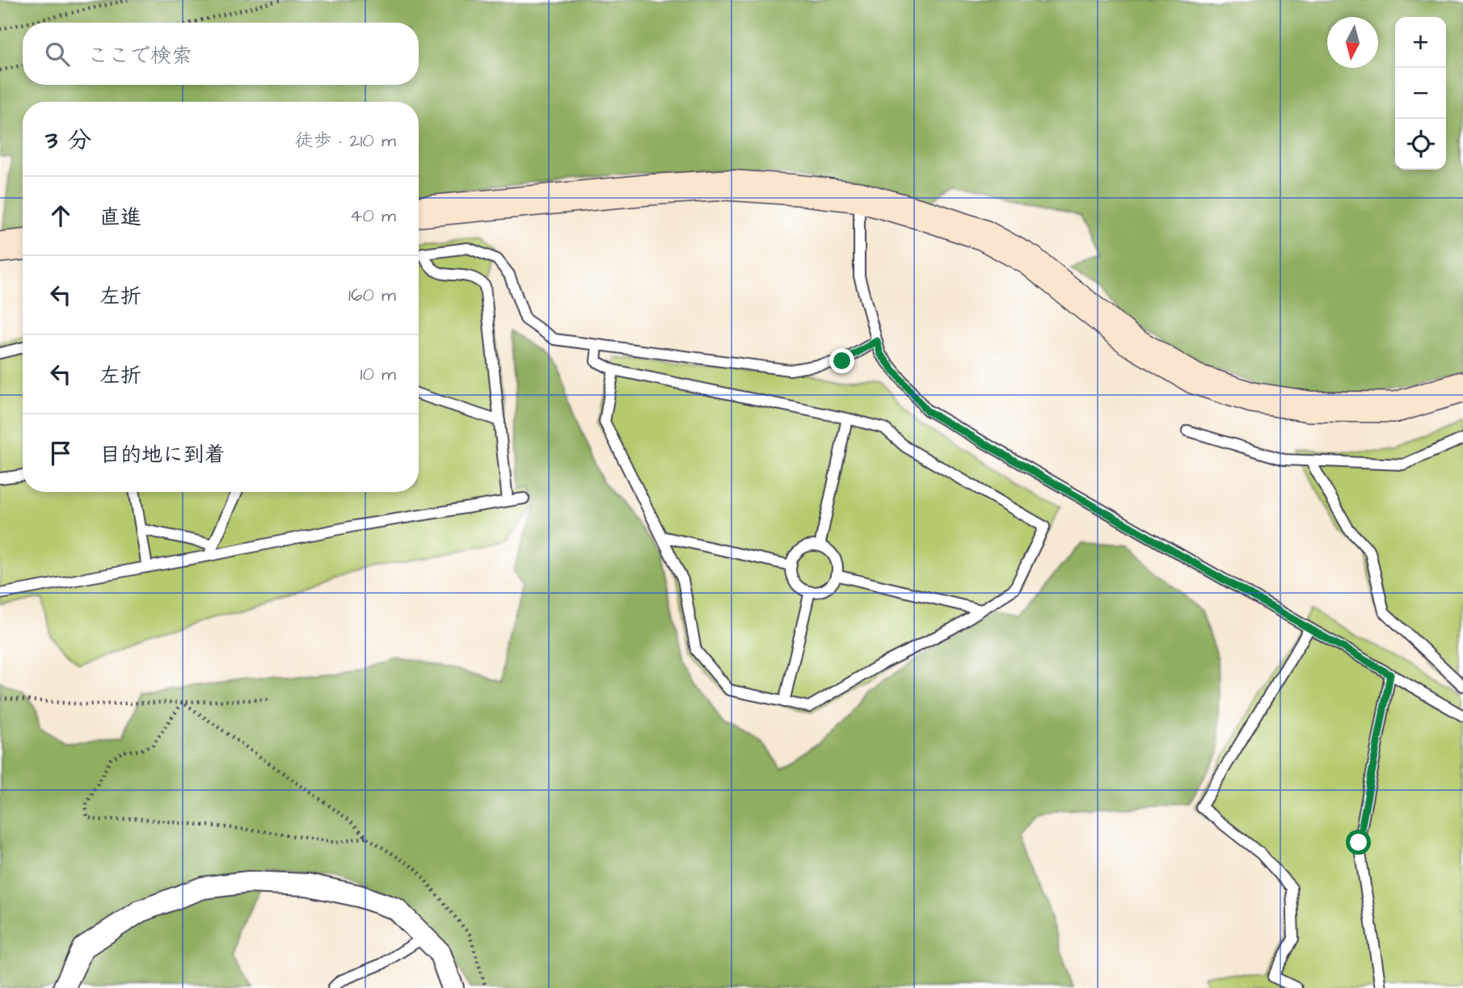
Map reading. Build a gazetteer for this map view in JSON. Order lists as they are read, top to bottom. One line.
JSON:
{"north":"bottom","page":{"map_buttons":["+","−"],"search":"ここで検索","heading":["3 分","徒歩 · 210 m"],"list":[["直進","40 m"],["左折","160 m"],["左折","10 m"],"目的地に到着"]}}
